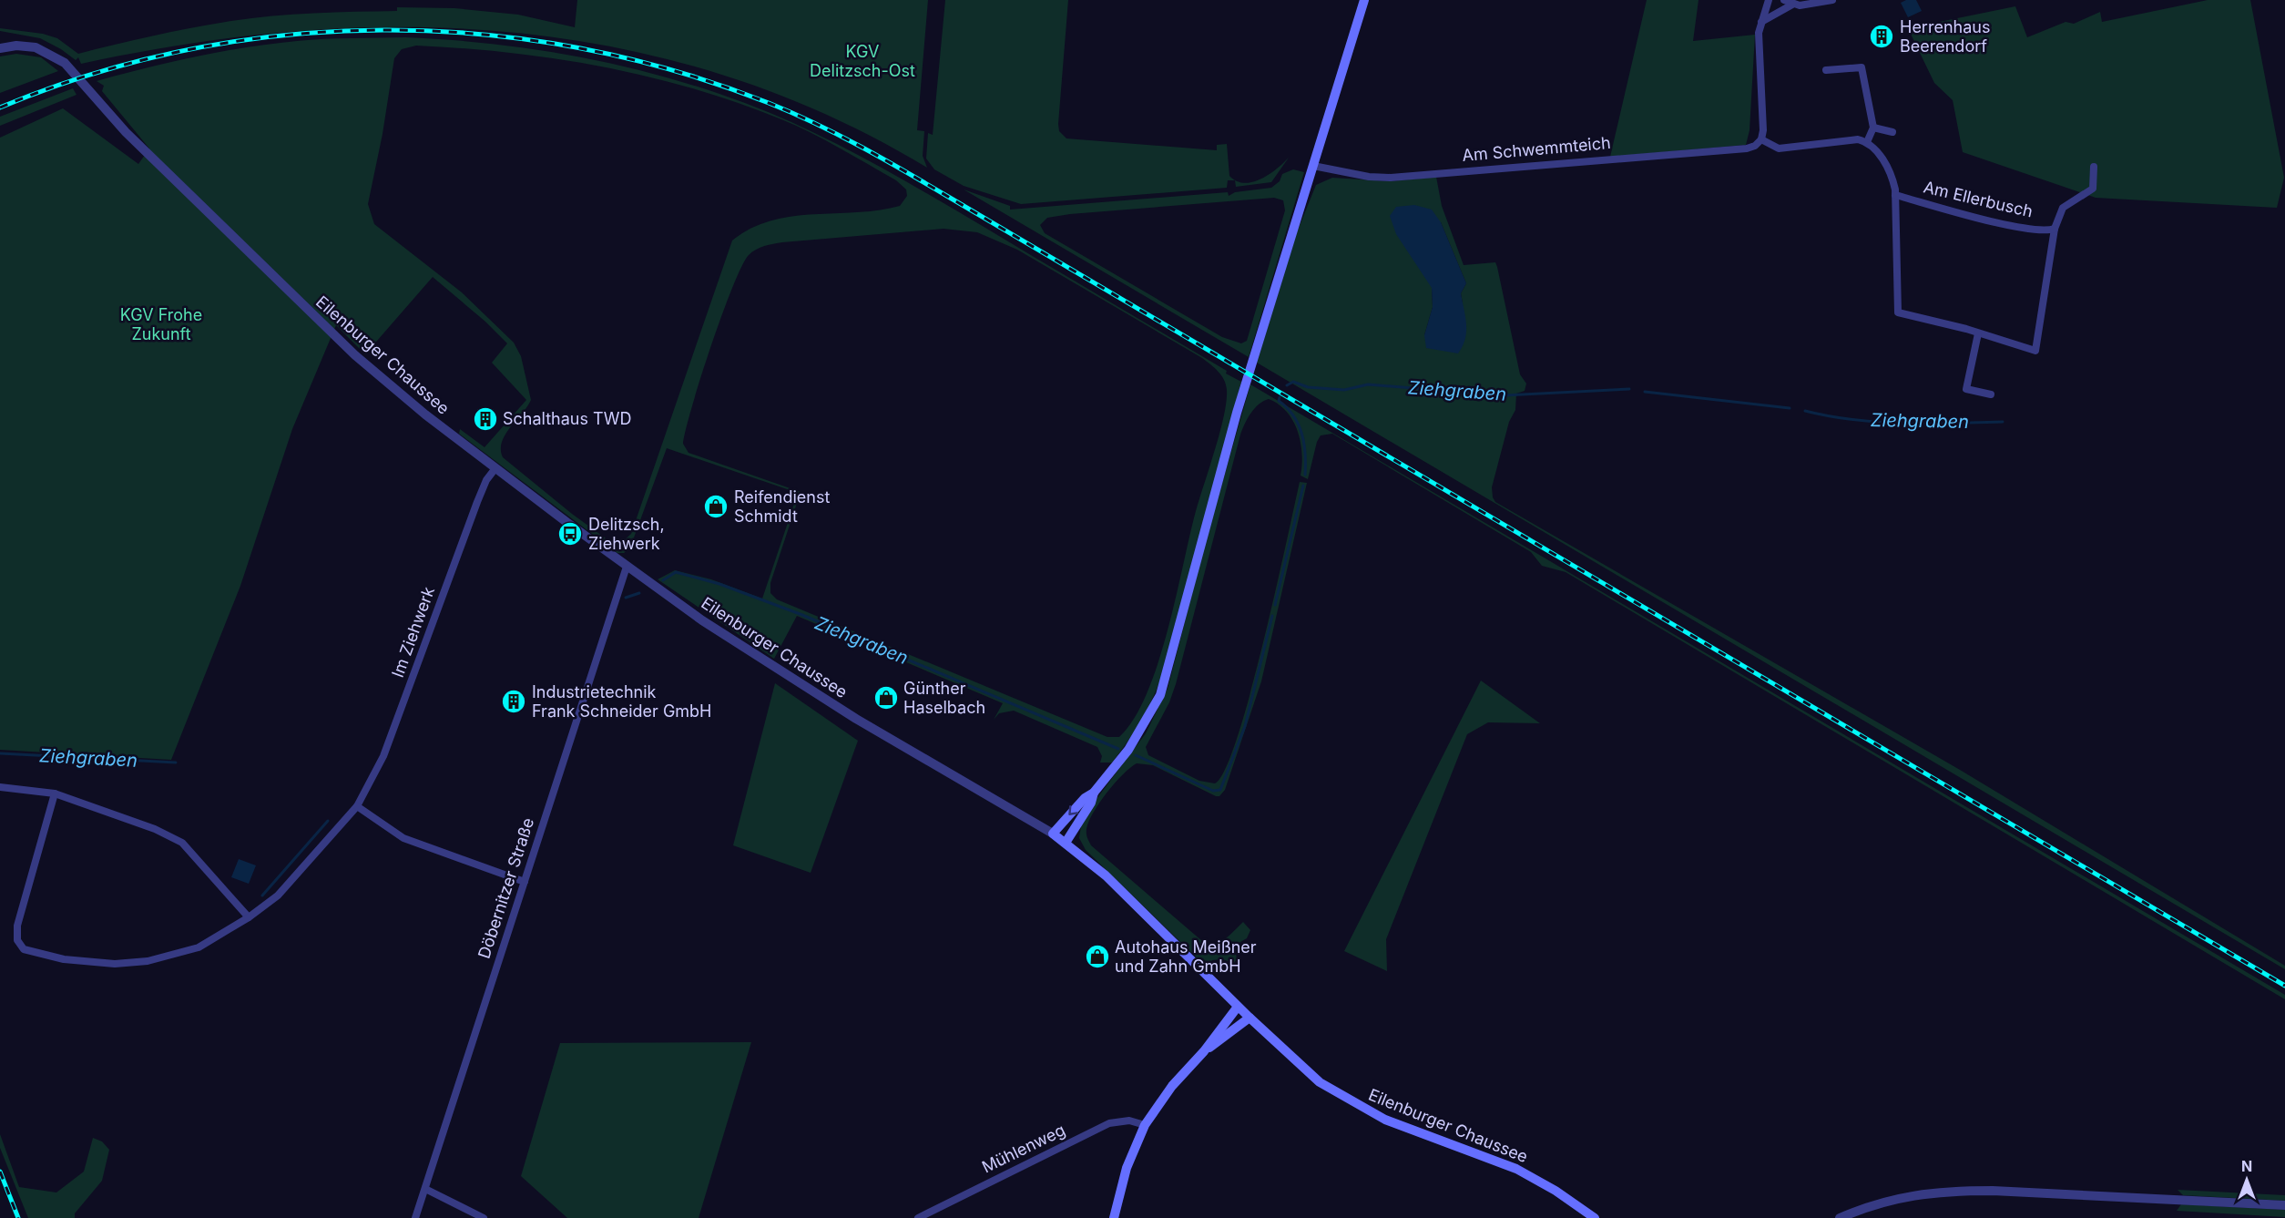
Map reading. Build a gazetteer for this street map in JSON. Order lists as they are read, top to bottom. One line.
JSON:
{"streets":{"main road":["Eilenburger Chaussee"],"street":["Am Schwemmteich","Am Ellerbusch","Im Ziehwerk","Döbernitzer Straße","Mühlenweg"]},"crossings":[["Eilenburger Chaussee","Im Ziehwerk"],["Eilenburger Chaussee","Döbernitzer Straße"]],"water":["Ziehgraben"],"parks":["KGV Delitzsch-Ost","KGV Frohe Zukunft"],"places":{"building":["Herrenhaus Beerendorf","Schalthaus TWD","Industrietechnik Frank Schneider GmbH"],"shop":["Reifendienst Schmidt","Günther Haselbach","Autohaus Meißner und Zahn GmbH"],"bus stop":["Delitzsch, Ziehwerk"]},"north":"top"}
